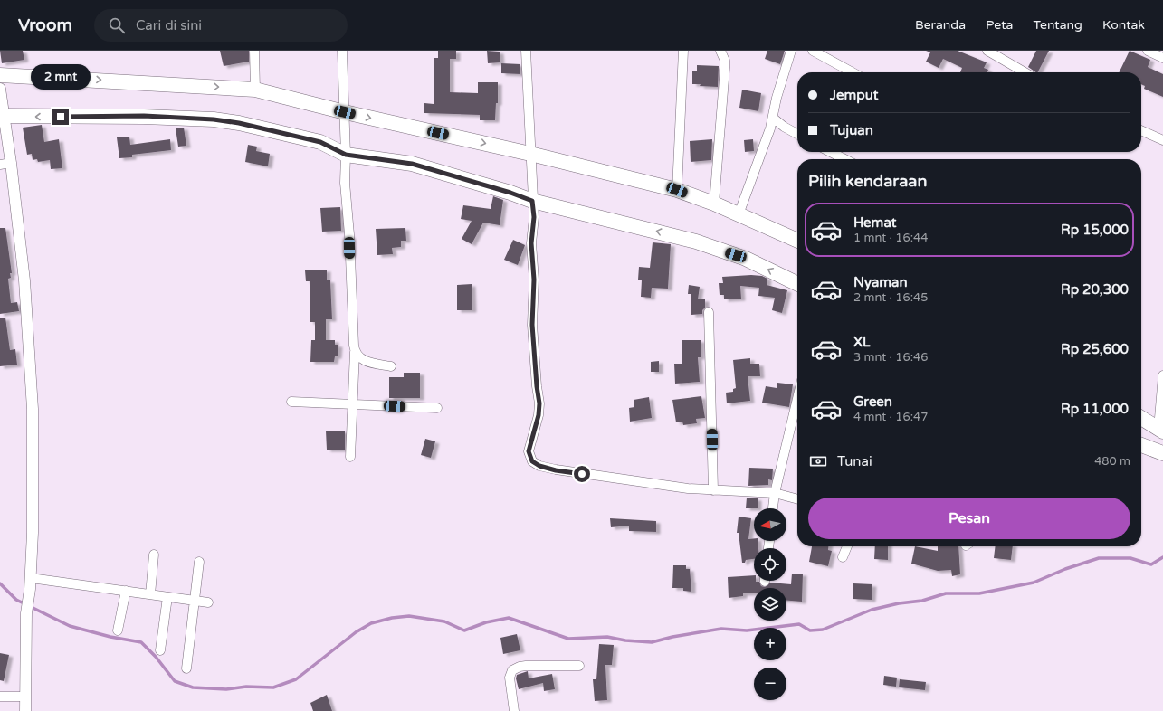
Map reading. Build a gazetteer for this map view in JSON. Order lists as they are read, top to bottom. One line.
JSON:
{"north":"left","page":{"header":"Vroom","search":"Cari di sini","nav":["Beranda","Peta","Tentang","Kontak"],"bubble":"2 mnt","banner":["Jemput","Tujuan"],"heading":"Pilih kendaraan","list":[{"name":"Hemat","note":"1 mnt · 16:44","value":"Rp 15,000"},{"name":"Nyaman","note":"2 mnt · 16:45","value":"Rp 20,300"},{"name":"XL","note":"3 mnt · 16:46","value":"Rp 25,600"},{"name":"Green","note":"4 mnt · 16:47","value":"Rp 11,000"}],"pay":["Tunai","480 m"],"buttons":"Pesan","map_buttons":["+","−"]}}
